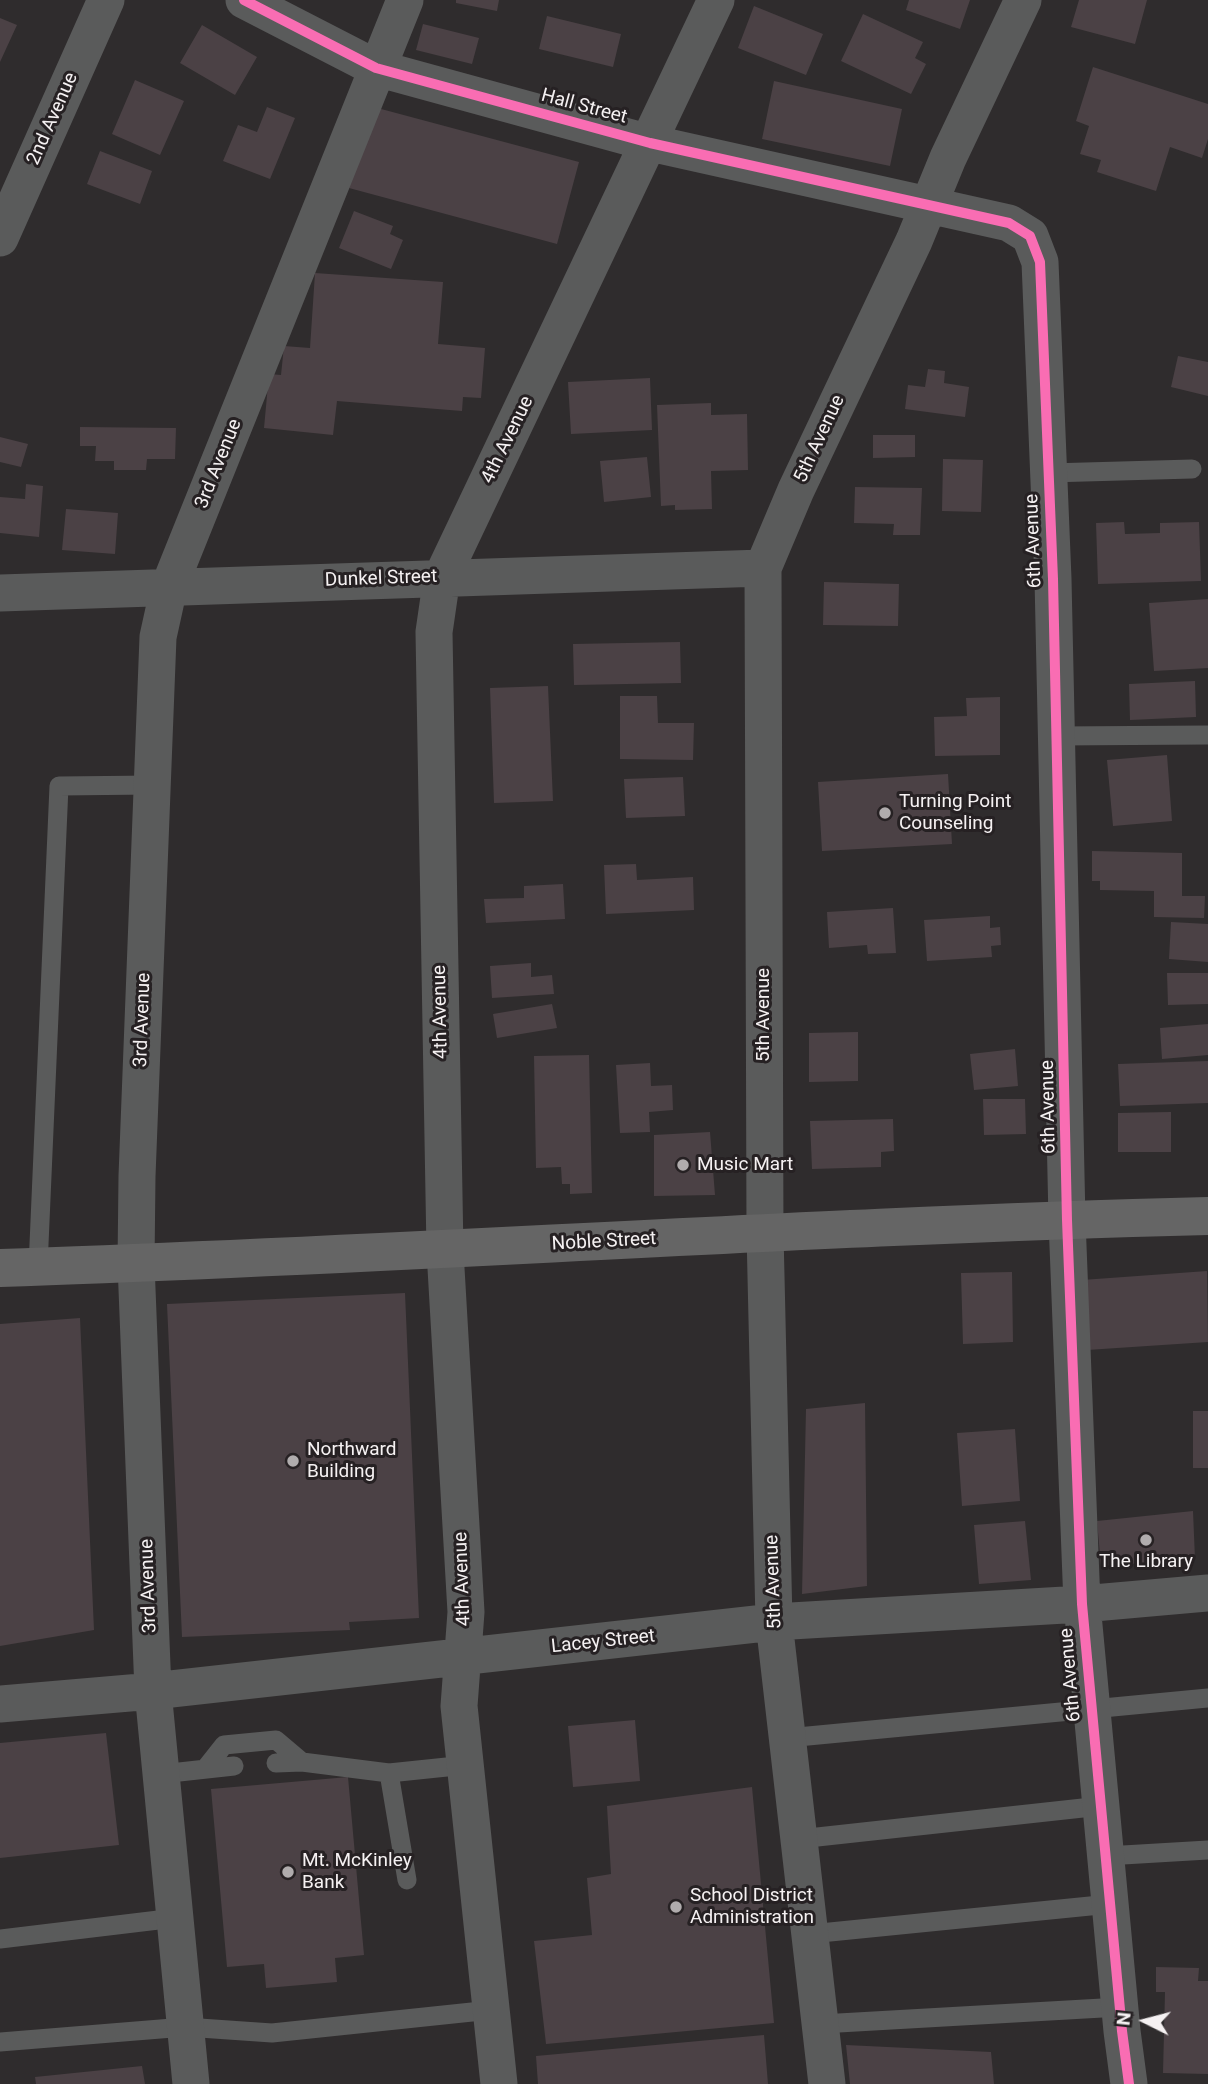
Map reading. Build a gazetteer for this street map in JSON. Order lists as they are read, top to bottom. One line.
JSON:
{"streets":{"street":["Hall Street","2nd Avenue","5th Avenue","4th Avenue","3rd Avenue","6th Avenue","Dunkel Street","Noble Street","Lacey Street"]},"crossings":[["Hall Street","5th Avenue"],["Hall Street","4th Avenue"],["Hall Street","3rd Avenue"],["Hall Street","6th Avenue"],["5th Avenue","6th Avenue"],["5th Avenue","Dunkel Street"],["5th Avenue","Noble Street"],["5th Avenue","Lacey Street"],["4th Avenue","Dunkel Street"],["4th Avenue","Noble Street"],["4th Avenue","Lacey Street"],["3rd Avenue","Dunkel Street"],["3rd Avenue","Noble Street"],["3rd Avenue","Lacey Street"],["6th Avenue","Noble Street"],["6th Avenue","Lacey Street"]],"places":["Turning Point Counseling","Music Mart","Northward Building","The Library","Mt. McKinley Bank","School District Administration"],"north":"left"}
